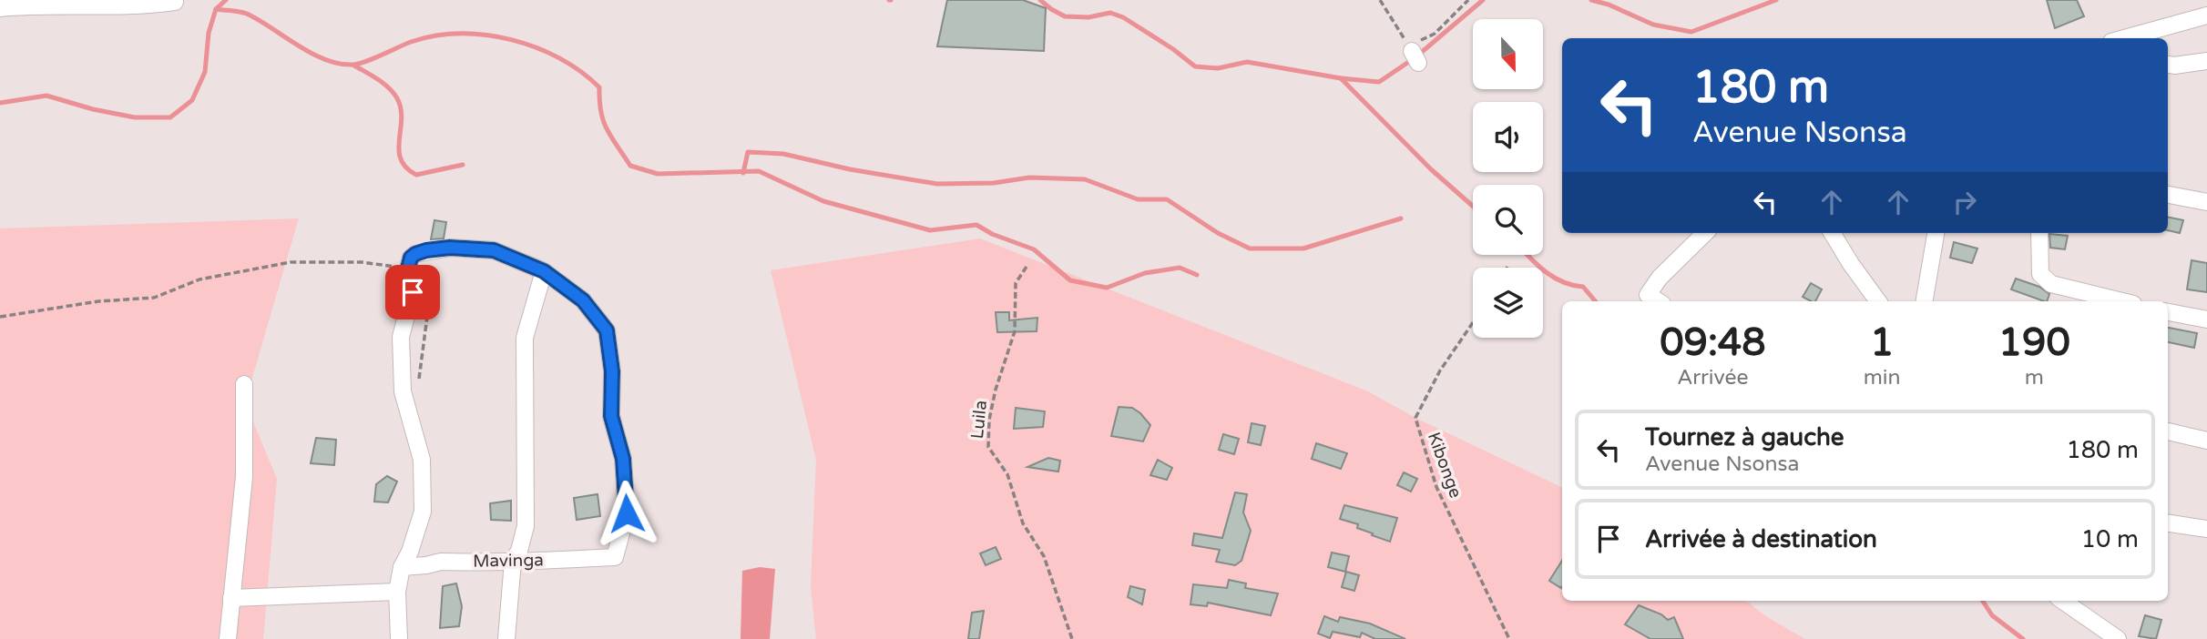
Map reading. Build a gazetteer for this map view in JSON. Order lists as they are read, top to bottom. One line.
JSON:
{"streets":{"street":["Mavinga"],"path":["Luila","Kibonge"]},"north":"bottom","page":{"turn":["180 m","Avenue Nsonsa"],"eta":["09:48","Arrivée","1","min","190","m"],"list":[{"name":"Tournez à gauche","note":"Avenue Nsonsa","value":"180 m"},{"name":"Arrivée à destination","value":"10 m"}]}}
